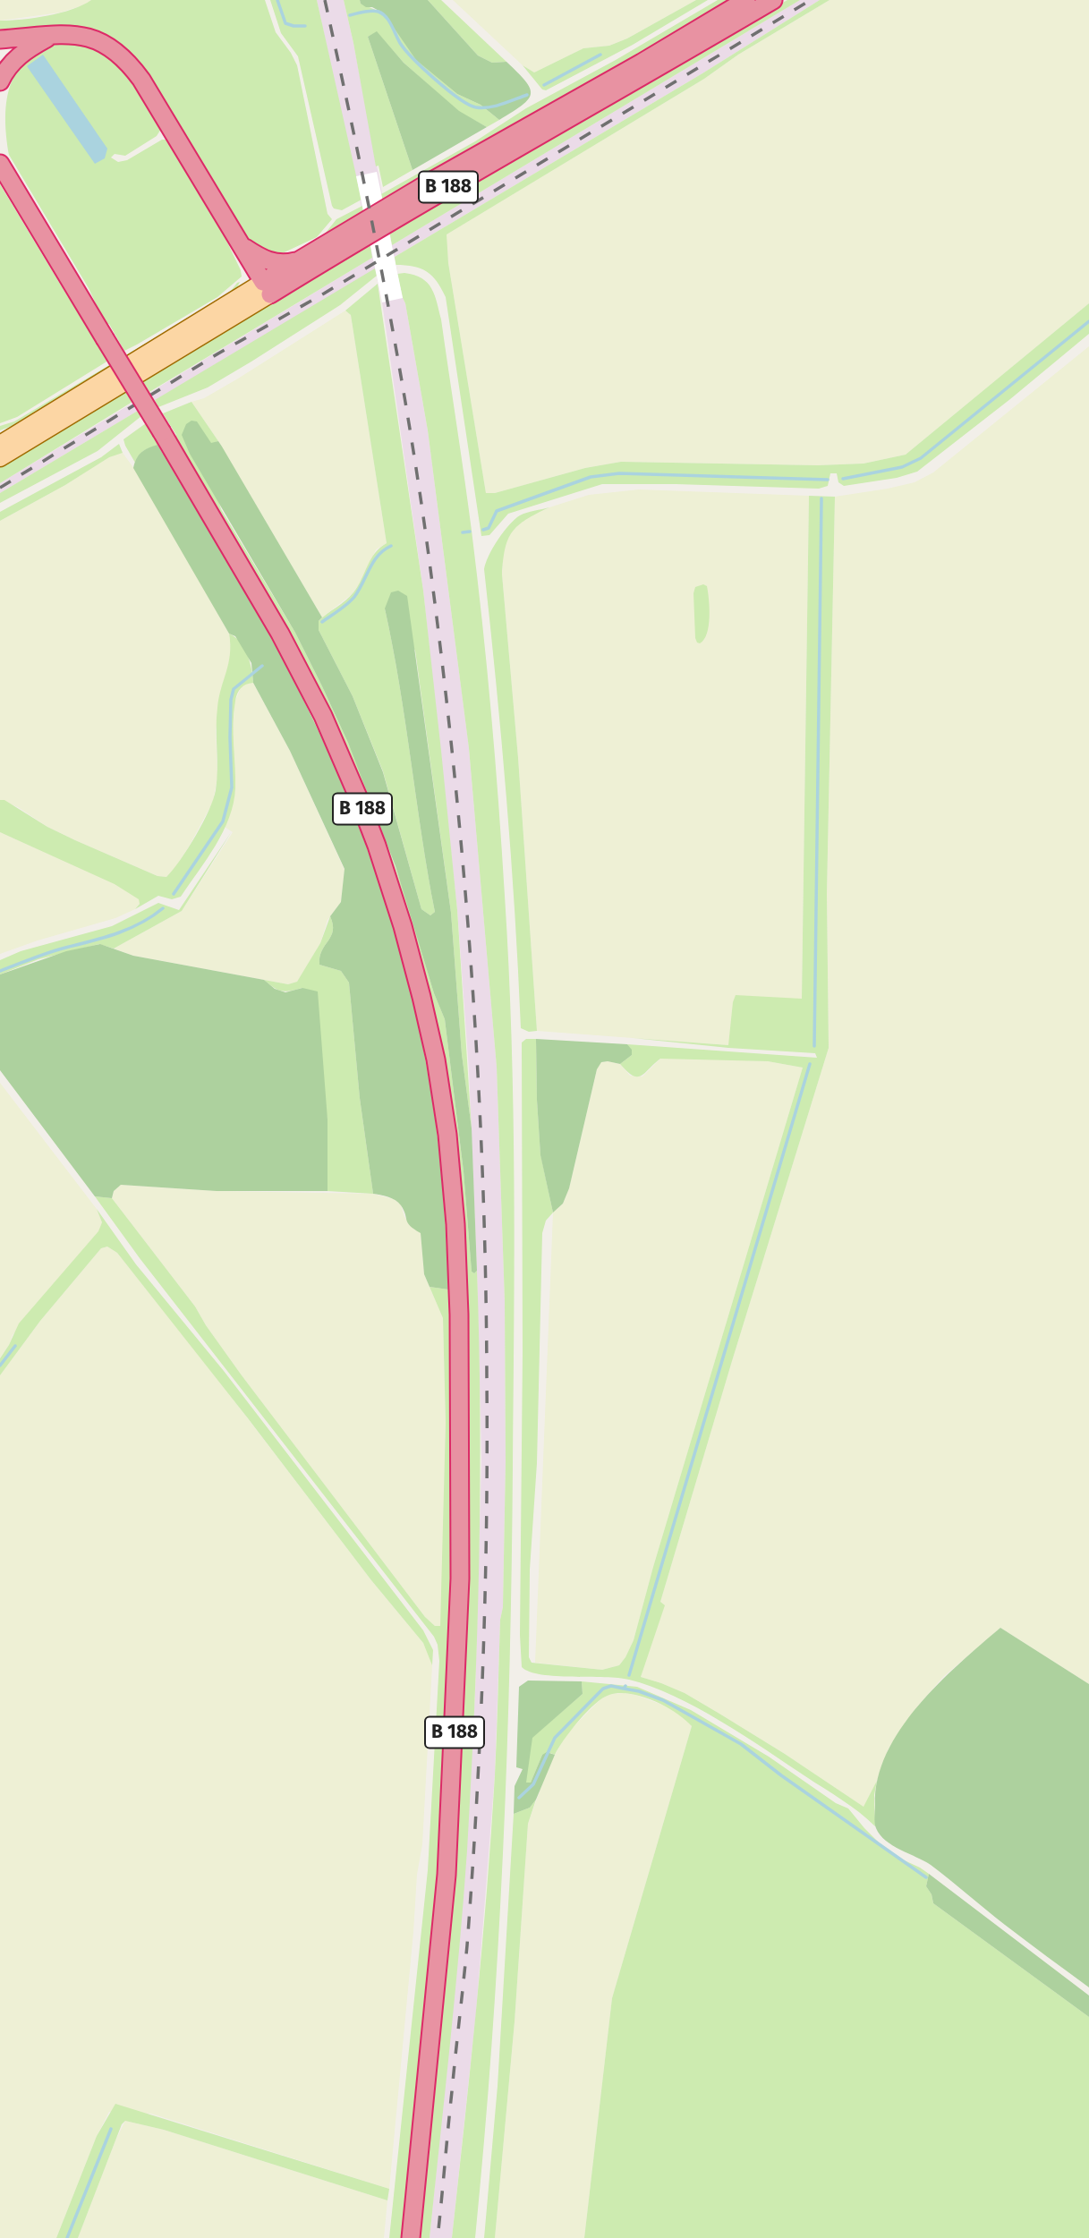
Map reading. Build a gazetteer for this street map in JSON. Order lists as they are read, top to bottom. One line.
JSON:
{"streets":{"highway":["B 188"]}}
